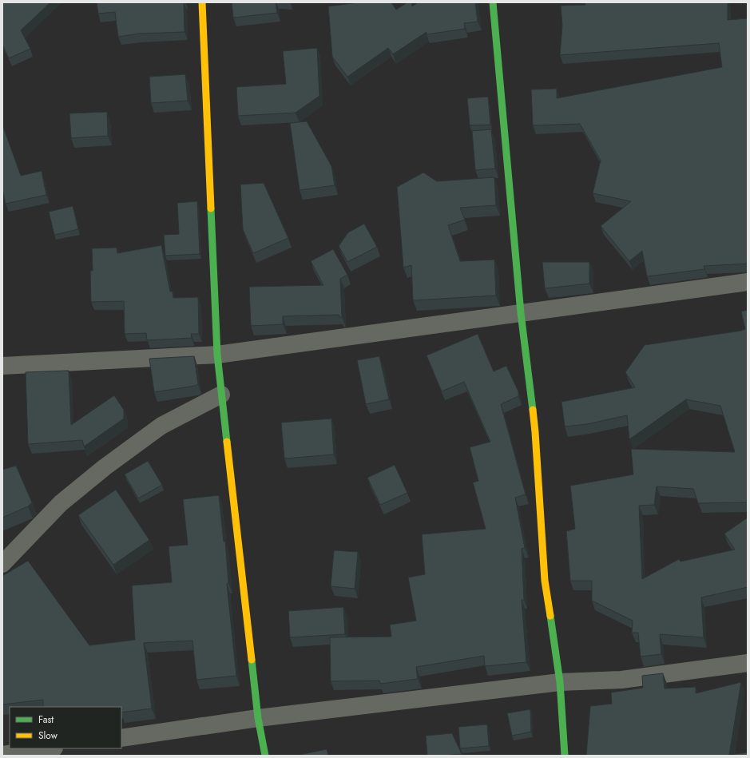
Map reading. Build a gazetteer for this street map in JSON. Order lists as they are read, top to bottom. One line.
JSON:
{"legend":["Fast","Slow"]}
